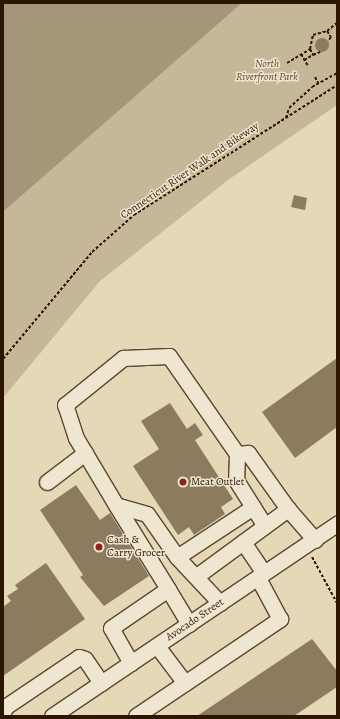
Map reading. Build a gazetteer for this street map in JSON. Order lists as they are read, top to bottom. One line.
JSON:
{"streets":{"street":["Avocado Street"],"path":["Connecticut River Walk and Bikeway"]},"parks":["North Riverfront Park"],"places":["Meat Outlet","Cash & Carry Grocer"]}
